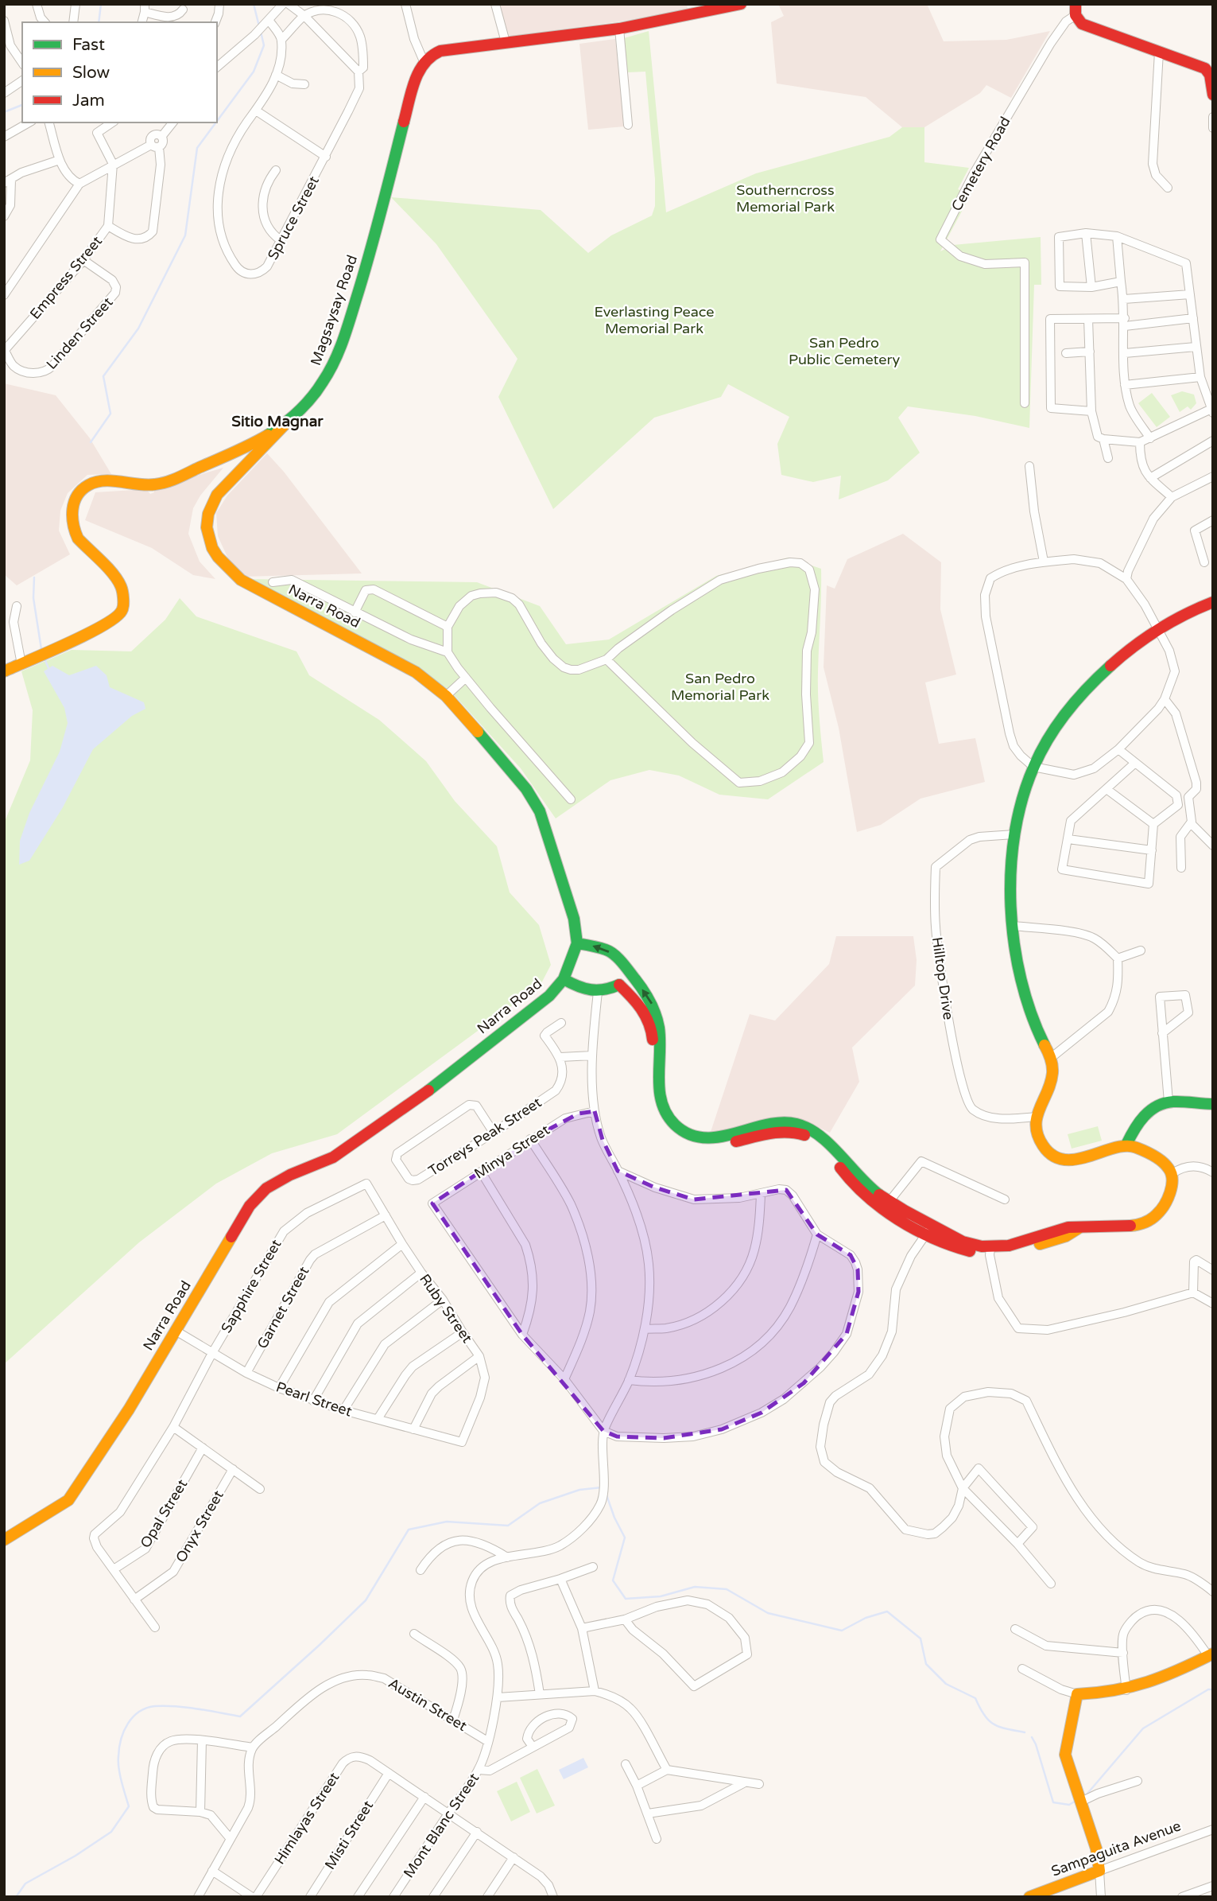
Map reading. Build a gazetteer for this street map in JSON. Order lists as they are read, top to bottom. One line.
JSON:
{"streets":{"street":["Cemetery Road","Spruce Street","Empress Street","Magsaysay Road","Linden Street","Narra Road","Hilltop Drive","Torreys Peak Street","Minya Street","Sapphire Street","Garnet Street","Ruby Street","Pearl Street","Opal Street","Onyx Street","Austin Street","Himlayas Street","Mont Blanc Street","Misti Street","Sampaguita Avenue"]},"crossings":[["Empress Street","Linden Street"],["Magsaysay Road","Narra Road"],["Narra Road","Pearl Street"],["Narra Road","Mont Blanc Street"],["Minya Street","Mont Blanc Street"],["Sapphire Street","Ruby Street"],["Sapphire Street","Pearl Street"],["Sapphire Street","Opal Street"],["Garnet Street","Ruby Street"],["Garnet Street","Pearl Street"],["Ruby Street","Pearl Street"],["Austin Street","Mont Blanc Street"],["Himlayas Street","Mont Blanc Street"],["Himlayas Street","Misti Street"]],"districts":["Sitio Magnar"],"parks":["Southerncross Memorial Park","Everlasting Peace Memorial Park","San Pedro Public Cemetery","San Pedro Memorial Park"],"legend":["Fast","Slow","Jam"]}
